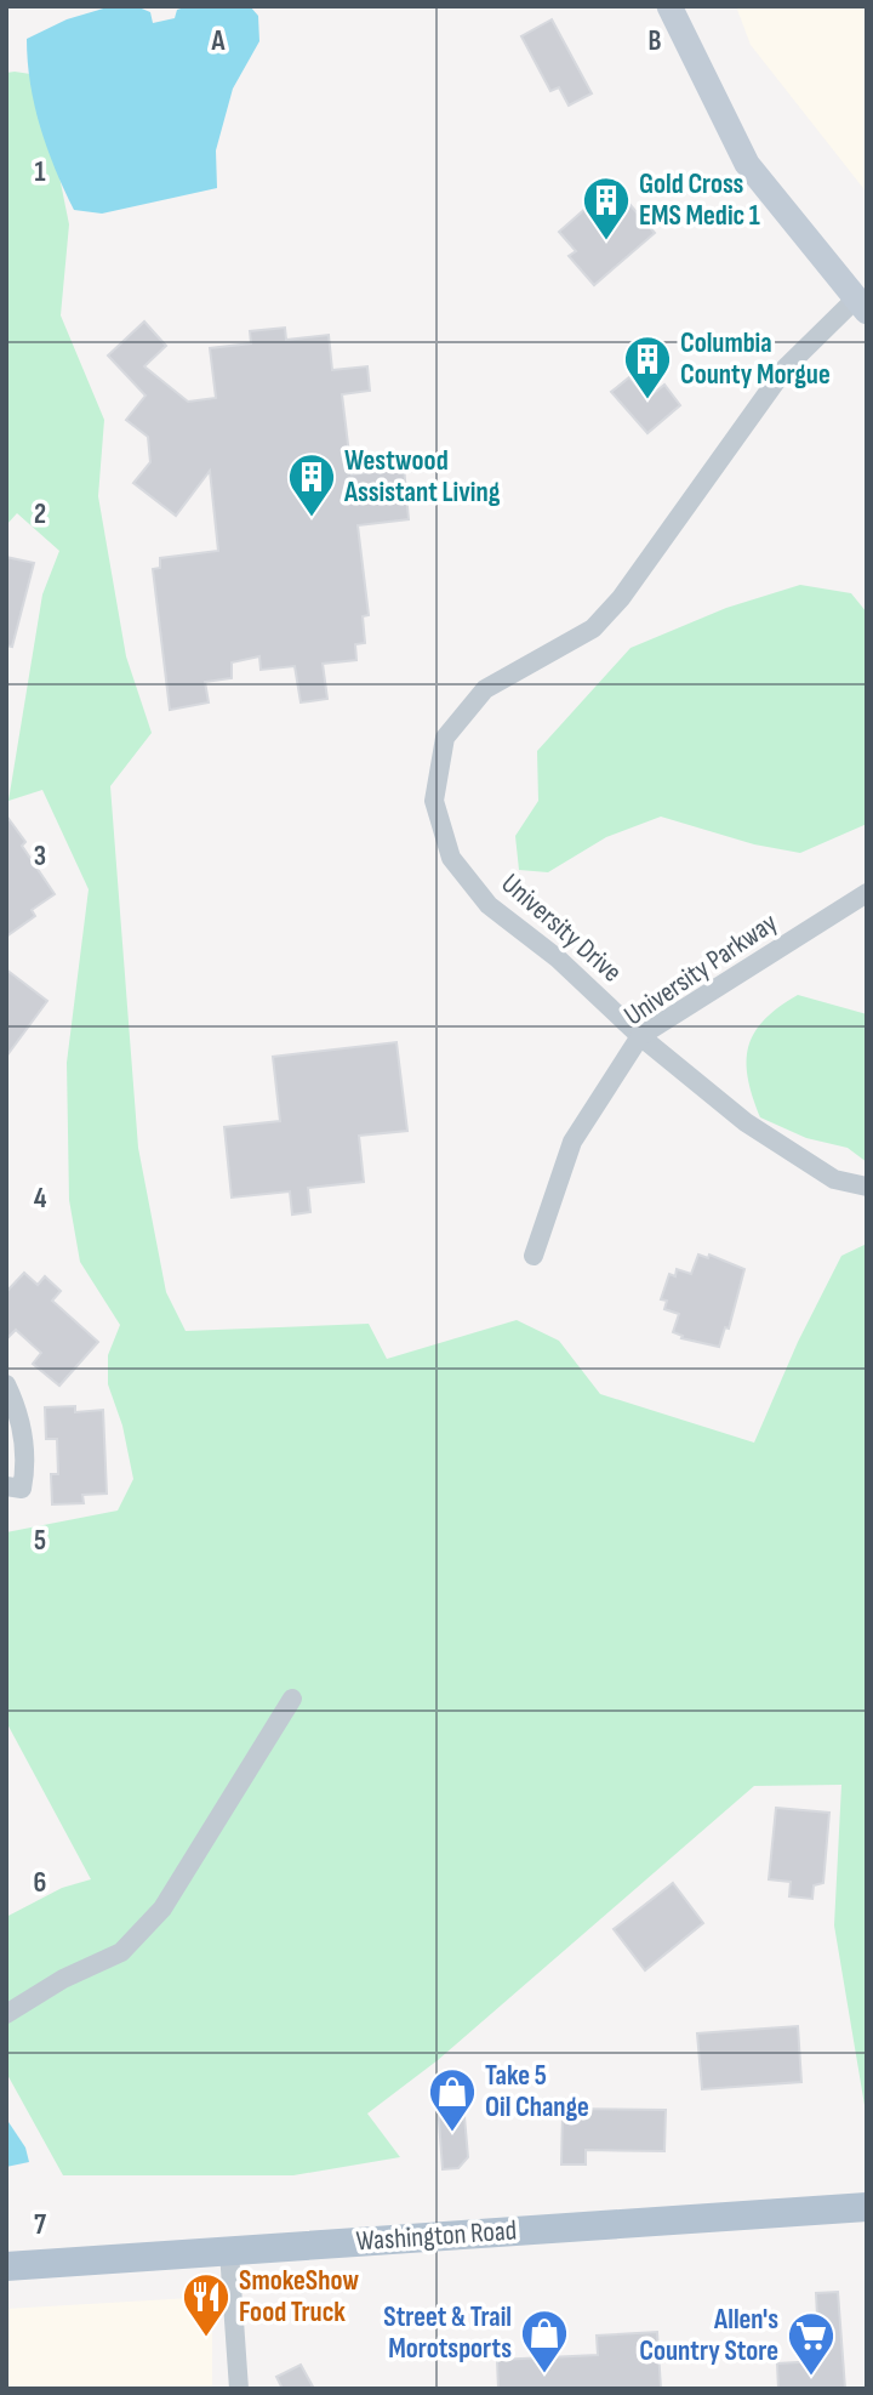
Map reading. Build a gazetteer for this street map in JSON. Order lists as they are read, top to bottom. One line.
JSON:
{"streets":{"main road":["Washington Road"],"street":["University Drive","University Parkway"]},"crossings":[["University Drive","University Parkway"]],"places":{"building":["Gold Cross EMS Medic 1","Columbia County Morgue","Westwood Assistant Living"],"shop":["Take 5 Oil Change","Street & Trail Morotsports"],"restaurant":["SmokeShow Food Truck"],"supermarket":["Allen's Country Store"]},"grid":{"columns":["A","B"],"rows":["1","2","3","4","5","6","7"]}}
